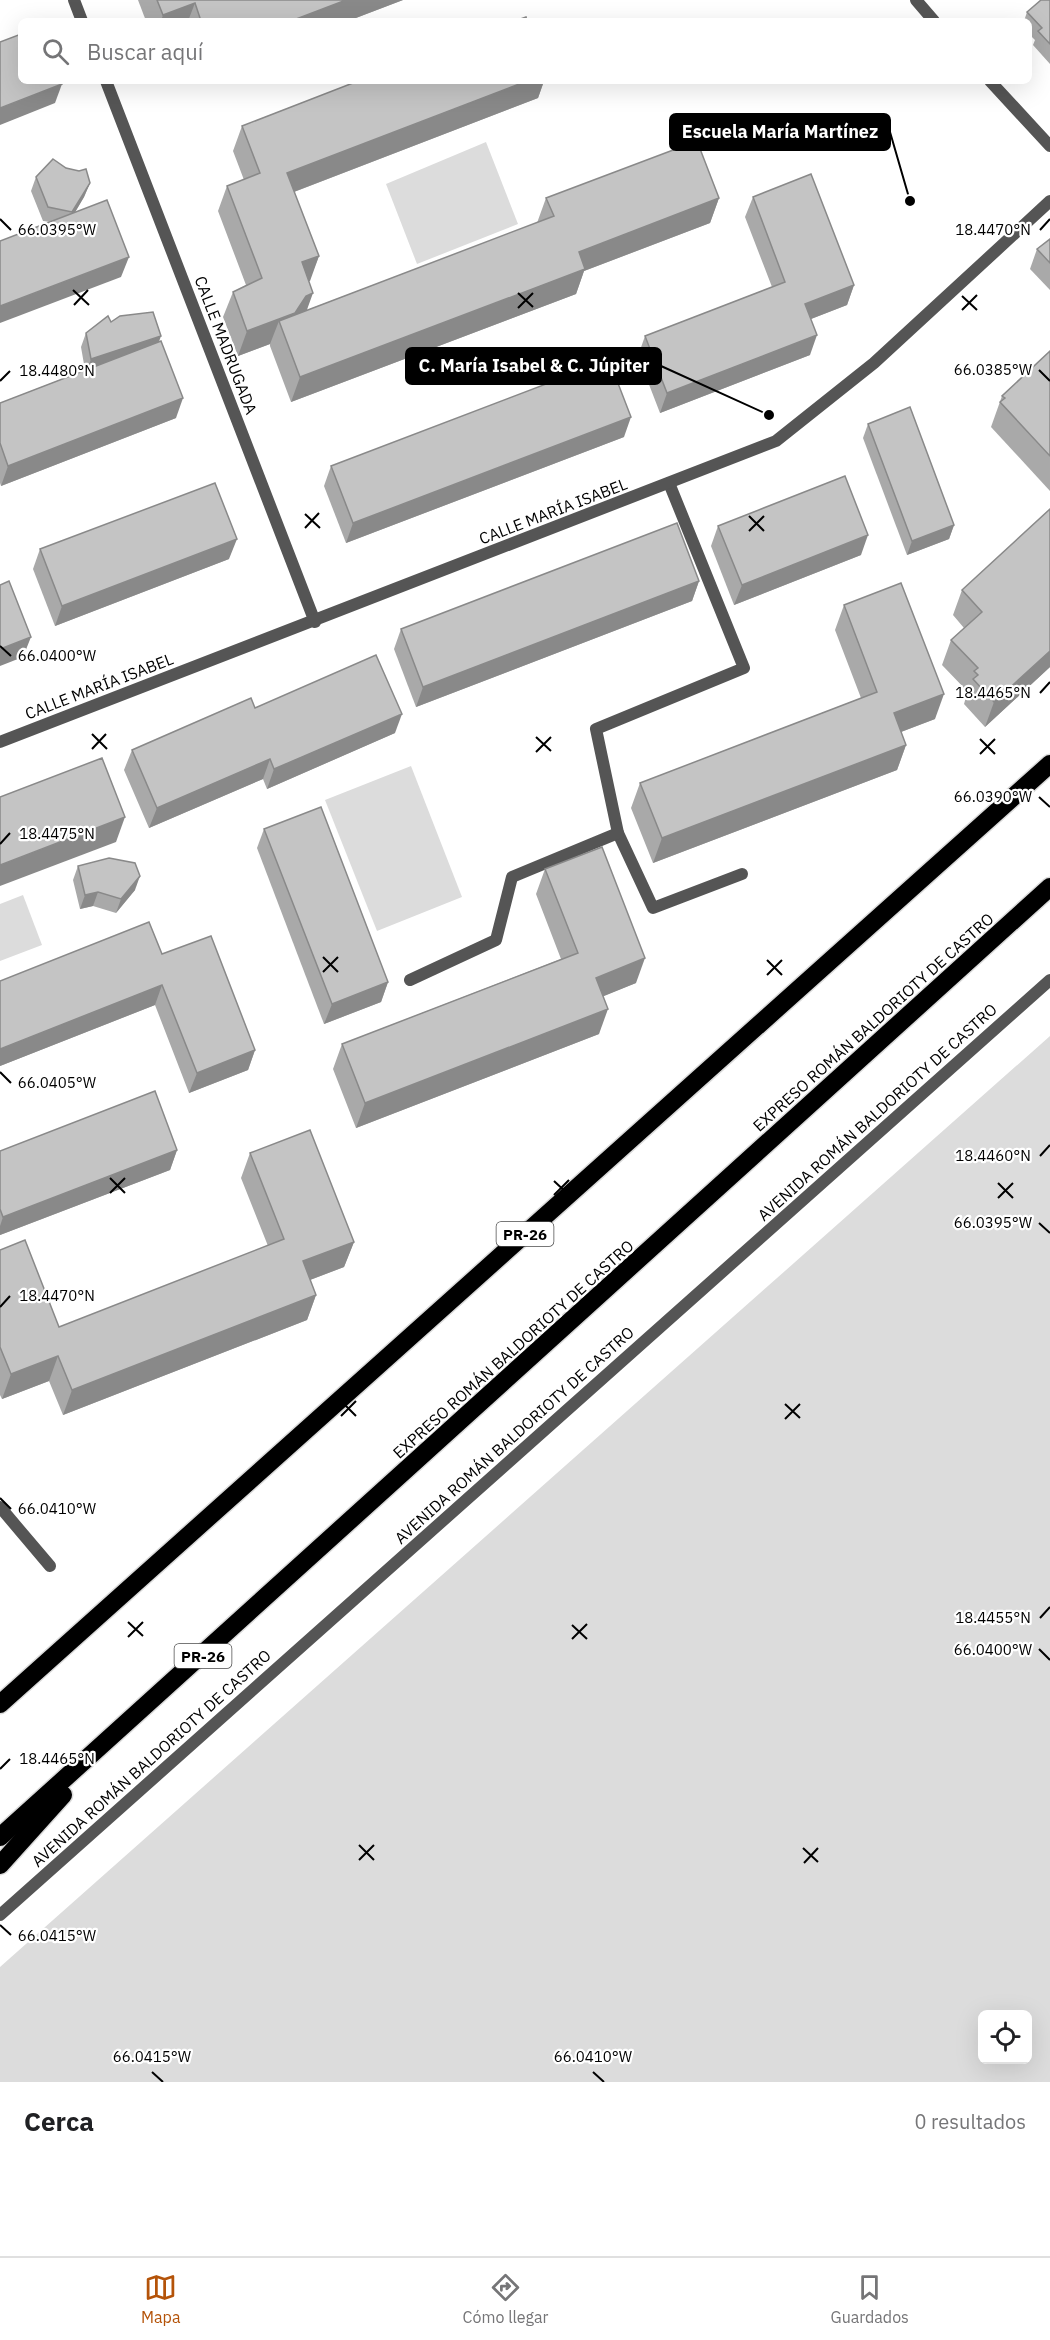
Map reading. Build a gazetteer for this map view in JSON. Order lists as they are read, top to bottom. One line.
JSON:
{"streets":{"highway":["EXPRESO ROMÁN BALDORIOTY DE CASTRO","PR-26"],"street":["CALLE MADRUGADA","CALLE MARÍA ISABEL","AVENIDA ROMÁN BALDORIOTY DE CASTRO"]},"crossings":[["CALLE MADRUGADA","CALLE MARÍA ISABEL"]],"places":["Escuela María Martínez","C. María Isabel & C. Júpiter"],"page":{"search":"Buscar aquí","heading":["Cerca","0 resultados"],"nav":["Mapa","Cómo llegar","Guardados"]},"coordinates":["66.0395°W","18.4470°N","66.0385°W","18.4480°N","66.0400°W","18.4465°N","66.0390°W","18.4475°N","66.0405°W","18.4460°N","66.0410°W","18.4455°N","66.0415°W"]}
